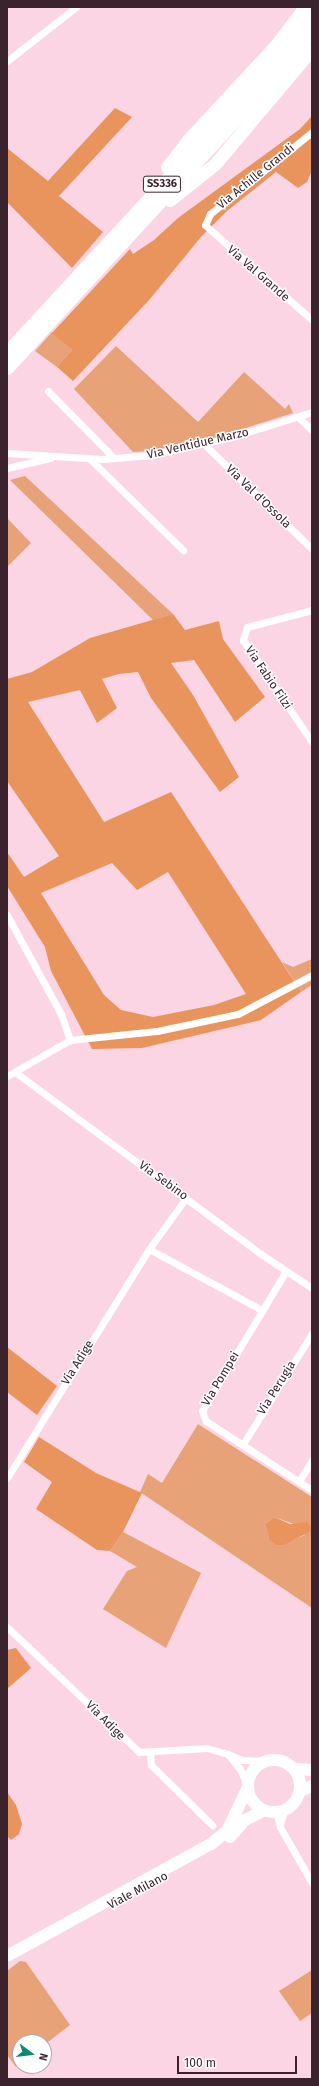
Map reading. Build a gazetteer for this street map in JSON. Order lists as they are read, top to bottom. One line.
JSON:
{"streets":{"highway":["SS336"],"main road":["Viale Milano"],"street":["Via Achille Grandi","Via Val Grande","Via Ventidue Marzo","Via Val d'Ossola","Via Fabio Filzi","Via Sebino","Via Adige","Via Pompei","Via Perugia"]},"crossings":[["Via Achille Grandi","Via Val Grande"],["Via Ventidue Marzo","Via Val d'Ossola"],["Via Sebino","Via Adige"],["Via Sebino","Via Pompei"],["Via Adige","Viale Milano"],["Via Pompei","Via Perugia"]],"scale_bar":"100 m","north":"right"}
